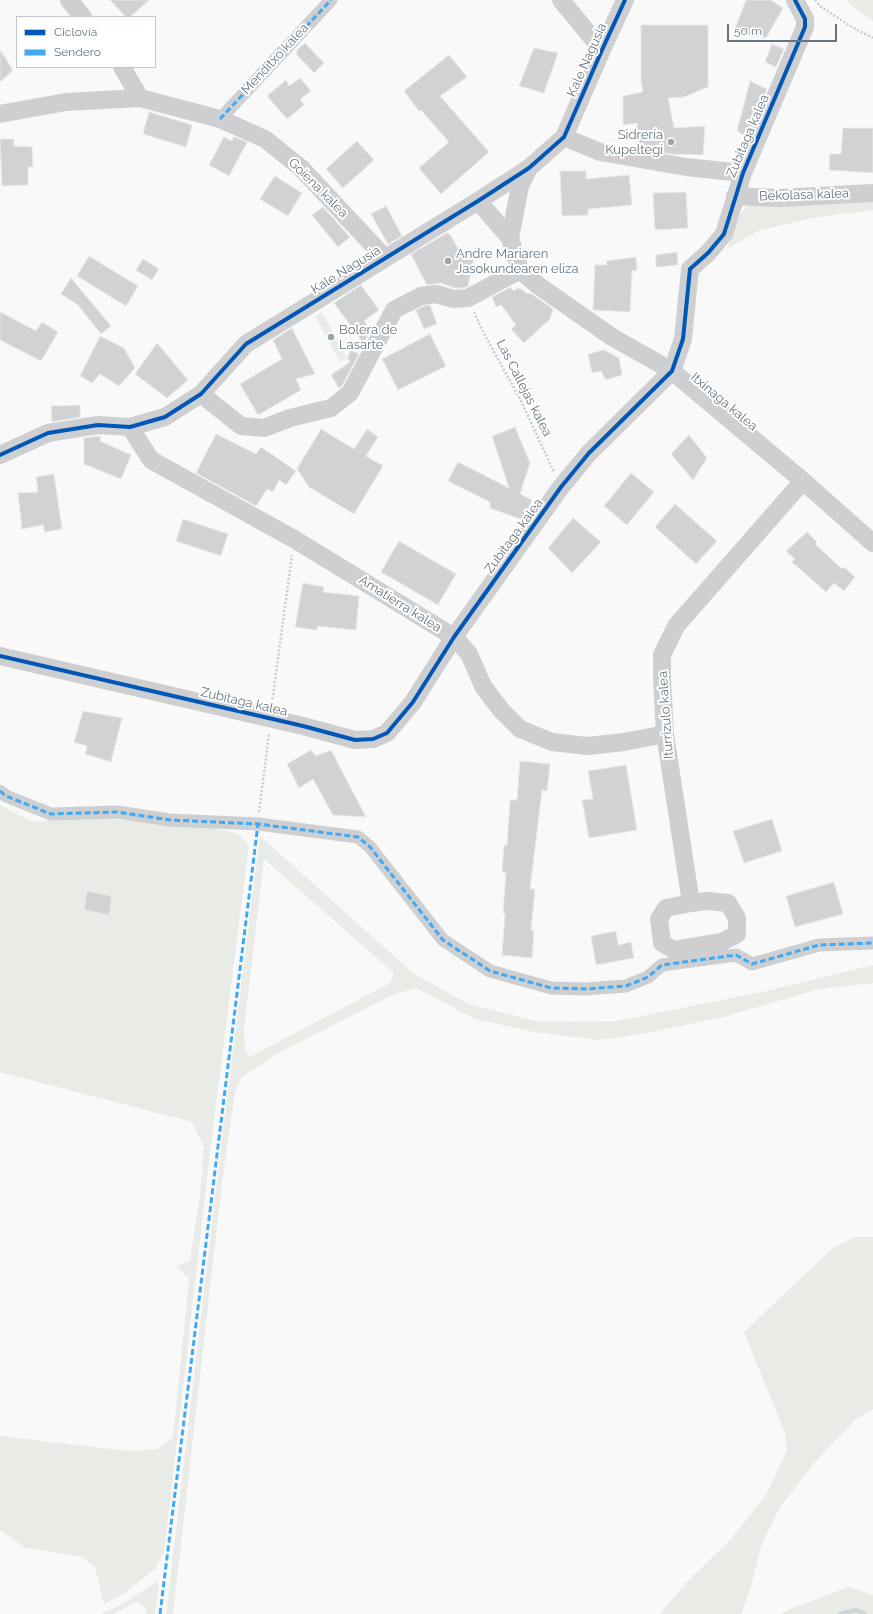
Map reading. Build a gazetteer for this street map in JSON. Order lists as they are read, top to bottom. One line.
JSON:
{"streets":{"street":["Menditxo kalea","Kale Nagusia","Zubitaga kalea","Goiena kalea","Bekolasa kalea","Itxinaga kalea","Amatierra kalea","Iturrizulo kalea"],"path":["Las Callejas kalea"]},"crossings":[["Menditxo kalea","Goiena kalea"],["Kale Nagusia","Goiena kalea"],["Kale Nagusia","Amatierra kalea"],["Zubitaga kalea","Bekolasa kalea"],["Zubitaga kalea","Las Callejas kalea"],["Zubitaga kalea","Itxinaga kalea"],["Zubitaga kalea","Amatierra kalea"],["Itxinaga kalea","Iturrizulo kalea"],["Amatierra kalea","Iturrizulo kalea"]],"places":["Sidrería Kupeltegi","Andre Mariaren Jasokundearen eliza","Bolera de Lasarte"],"legend":["Ciclovía","Sendero"],"scale_bar":"50 m"}
